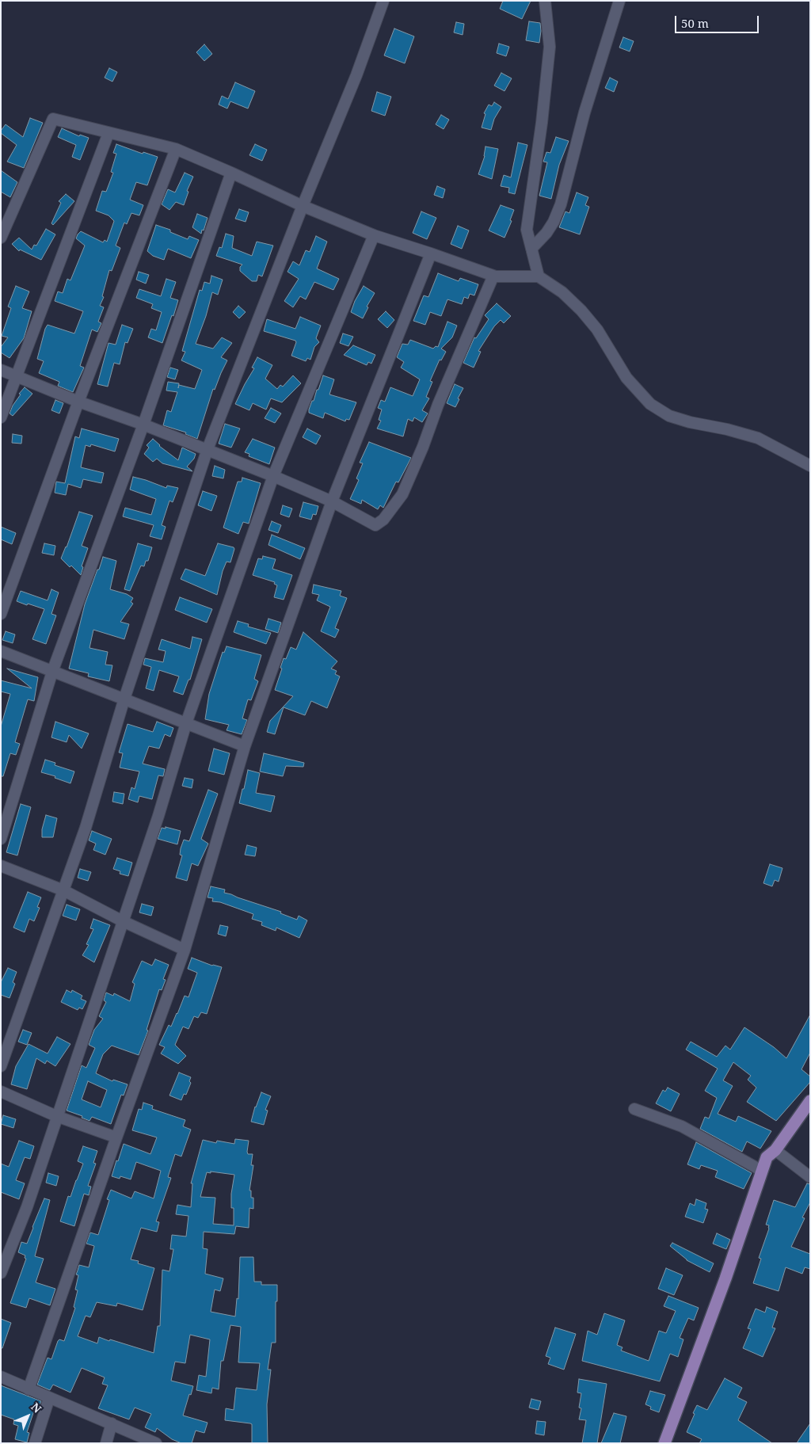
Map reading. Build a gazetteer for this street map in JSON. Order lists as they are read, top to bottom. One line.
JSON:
{"scale_bar":"50 m","north":"top right"}
